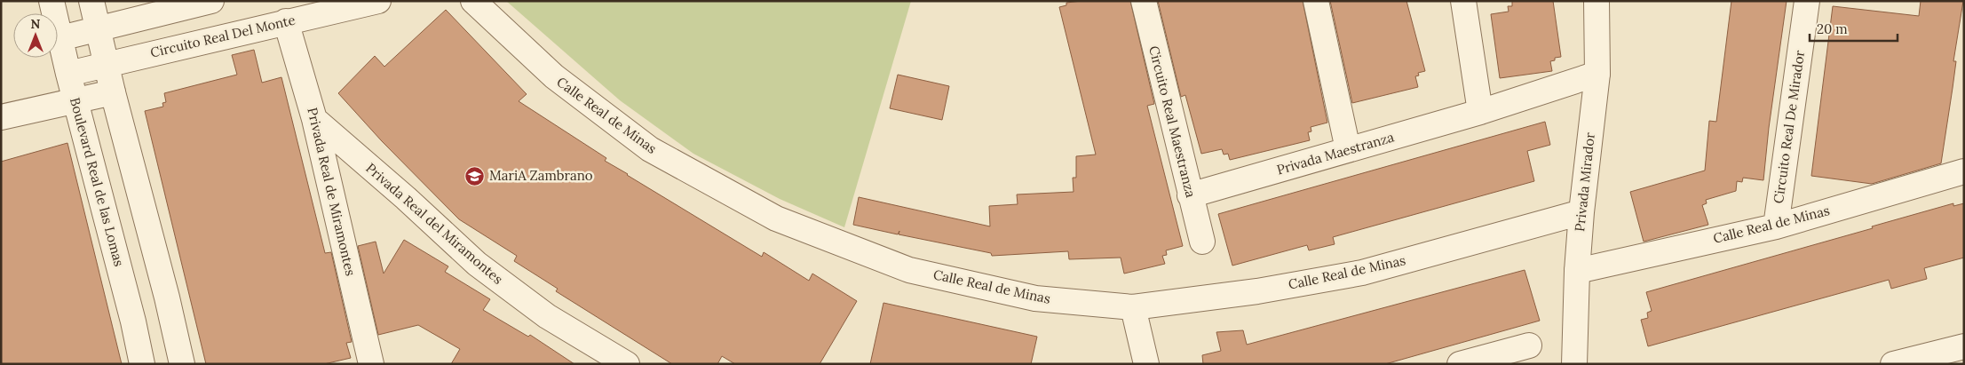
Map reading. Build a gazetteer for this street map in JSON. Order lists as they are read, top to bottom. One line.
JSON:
{"streets":{"street":["Circuito Real Del Monte","Calle Real de Minas","Circuito Real Maestranza","Circuito Real De Mirador","Privada Maestranza","Boulevard Real de las Lomas","Privada Mirador","Privada Real de Miramontes","Privada Real del Miramontes"]},"crossings":[["Circuito Real Del Monte","Boulevard Real de las Lomas"],["Circuito Real Del Monte","Privada Real de Miramontes"],["Calle Real de Minas","Circuito Real De Mirador"],["Calle Real de Minas","Privada Mirador"],["Circuito Real Maestranza","Privada Maestranza"],["Privada Maestranza","Privada Mirador"],["Privada Real de Miramontes","Privada Real del Miramontes"]],"places":{"school or university":["MariA Zambrano"]},"scale_bar":"20 m","north":"top"}
